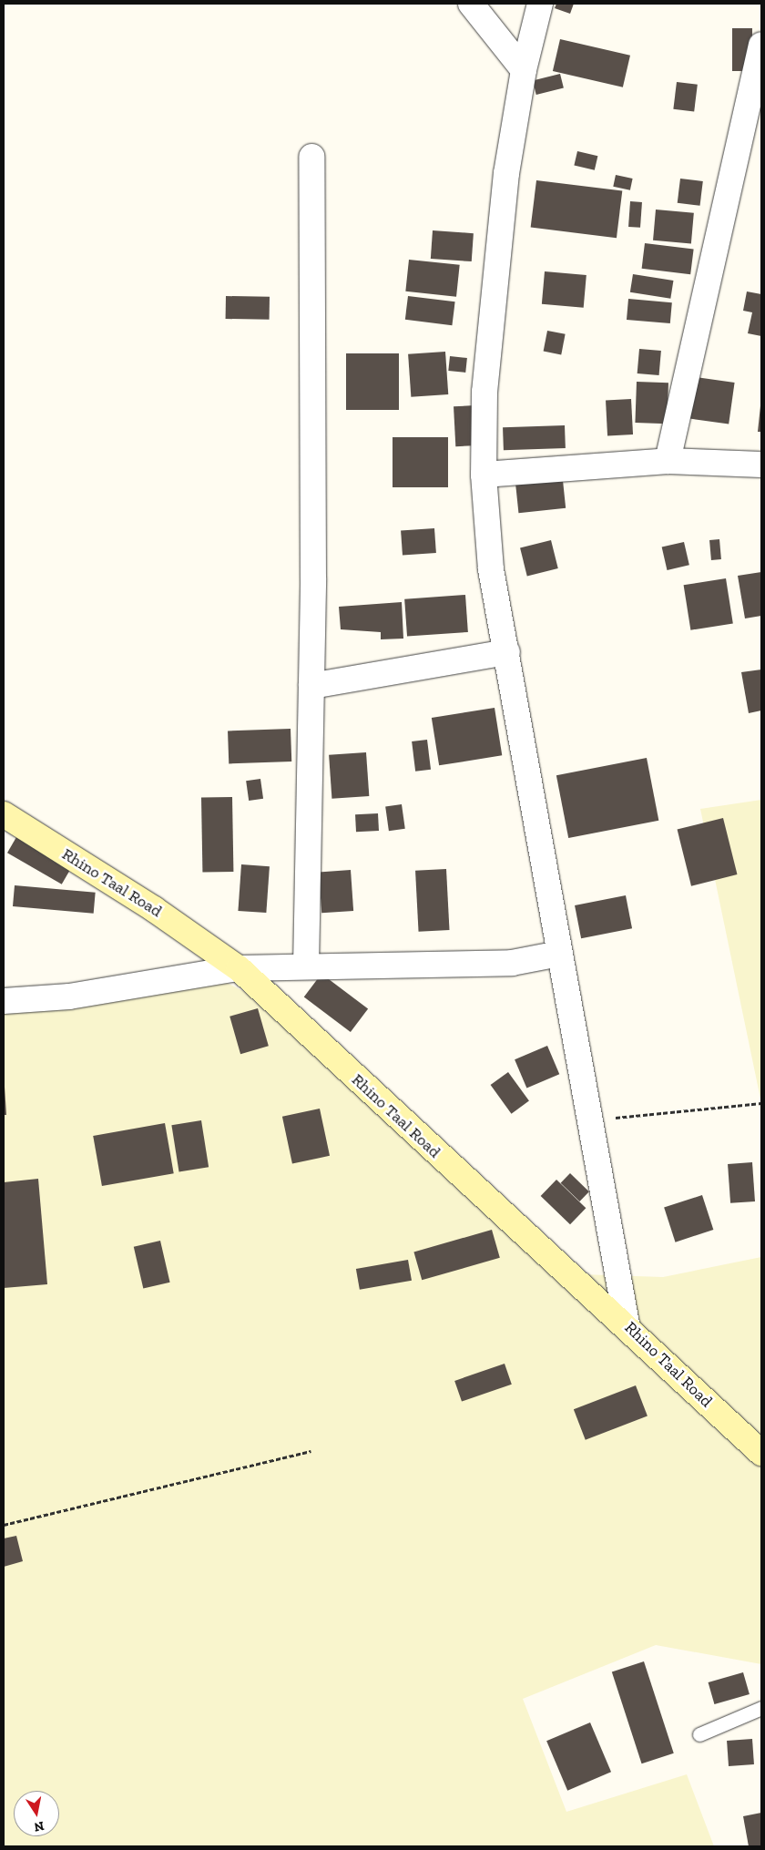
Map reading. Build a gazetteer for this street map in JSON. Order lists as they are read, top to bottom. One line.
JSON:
{"streets":{"street":["Rhino Taal Road"]},"north":"bottom"}
